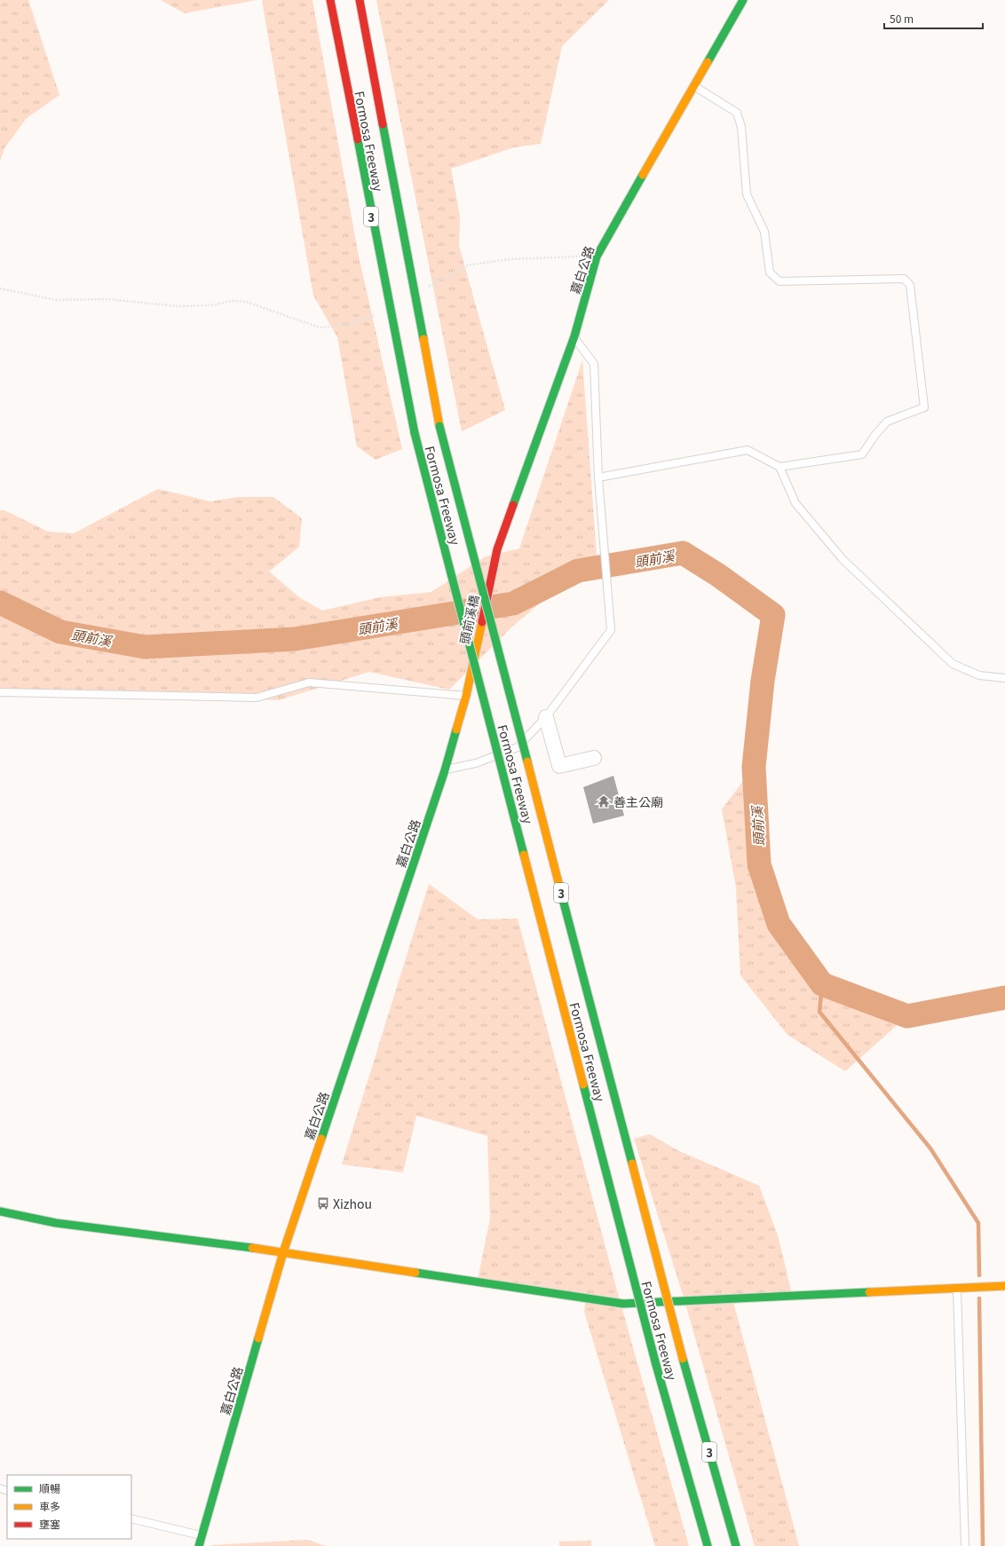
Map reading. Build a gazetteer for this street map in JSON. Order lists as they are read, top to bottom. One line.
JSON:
{"streets":{"main road":["Formosa Freeway","3","嘉白公路","頭前溪橋"]},"crossings":[["嘉白公路","頭前溪橋"]],"water":["頭前溪"],"places":{"temple":["善主公廟"],"bus stop":["Xizhou"]},"legend":["順暢","車多","壅塞"],"scale_bar":"50 m"}
